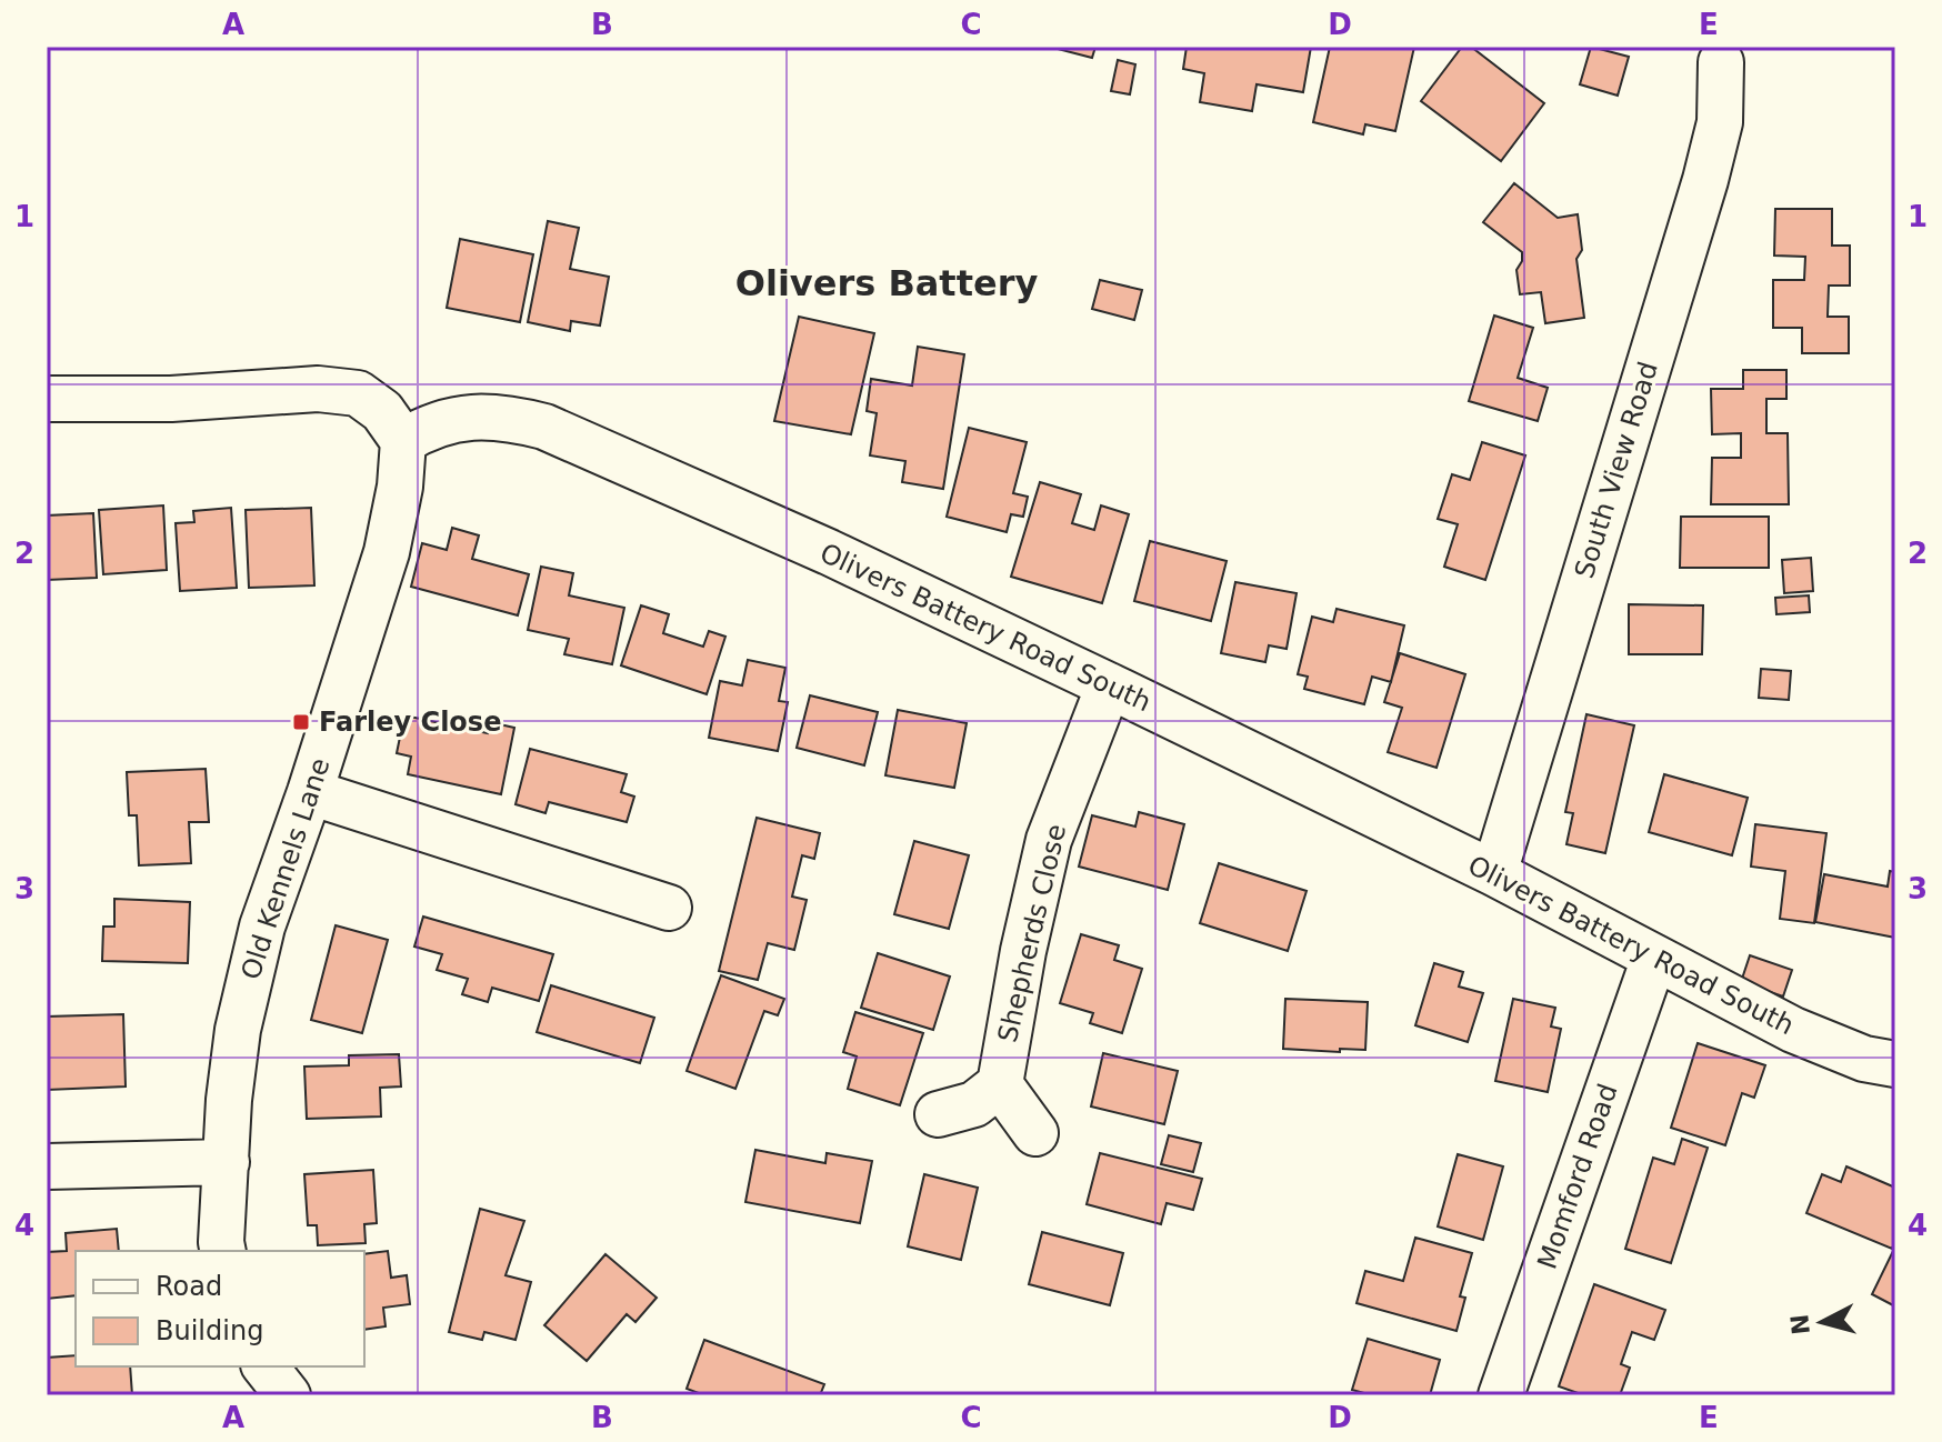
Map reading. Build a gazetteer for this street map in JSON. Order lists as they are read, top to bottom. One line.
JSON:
{"streets":{"street":["South View Road","Olivers Battery Road South","Old Kennels Lane","Shepherds Close","Momford Road"]},"crossings":[["South View Road","Olivers Battery Road South"],["Olivers Battery Road South","Old Kennels Lane"],["Olivers Battery Road South","Shepherds Close"],["Olivers Battery Road South","Momford Road"]],"districts":["Olivers Battery"],"places":{"transit":["Farley Close"]},"legend":["Road","Building"],"north":"left","grid":{"columns":["A","B","C","D","E"],"rows":["1","2","3","4"]}}
